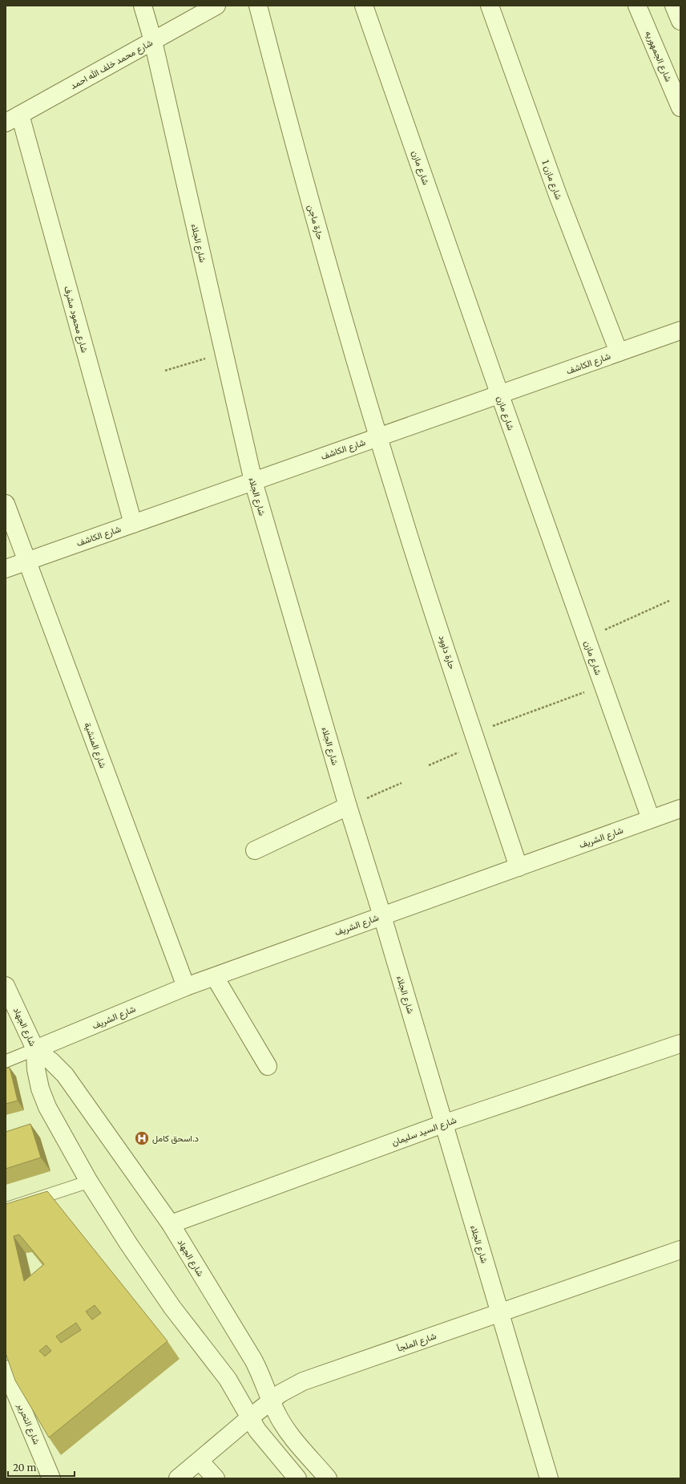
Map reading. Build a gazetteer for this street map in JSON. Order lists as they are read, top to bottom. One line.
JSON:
{"streets":{"street":["شارع الجمهوريه","شارع محمد خلف الله احمد","شارع مازن","شارع مازن 1","حارة ماجن","شارع الجلاء","شارع محمود مشرف","شارع الكاشف","حارة داوود","شارع المنشية","شارع الشريف","شارع الجهاد","شارع السيد سليمان","شارع الملجأ","شارع التحرير"]},"crossings":[["شارع محمد خلف الله احمد","شارع الجلاء"],["شارع محمد خلف الله احمد","شارع محمود مشرف"],["شارع مازن","شارع الكاشف"],["شارع مازن","شارع الشريف"],["شارع مازن 1","شارع الكاشف"],["حارة ماجن","شارع الكاشف"],["حارة ماجن","حارة داوود"],["شارع الجلاء","شارع الكاشف"],["شارع الجلاء","شارع الشريف"],["شارع الجلاء","شارع السيد سليمان"],["شارع الجلاء","شارع الملجأ"],["شارع محمود مشرف","شارع الكاشف"],["شارع الكاشف","حارة داوود"],["شارع الكاشف","شارع المنشية"],["حارة داوود","شارع الشريف"],["شارع المنشية","شارع الشريف"],["شارع الشريف","شارع الجهاد"],["شارع الجهاد","شارع السيد سليمان"],["شارع الجهاد","شارع الملجأ"]],"places":{"hospital":["د.اسحق كامل"]},"scale_bar":"20 m"}
